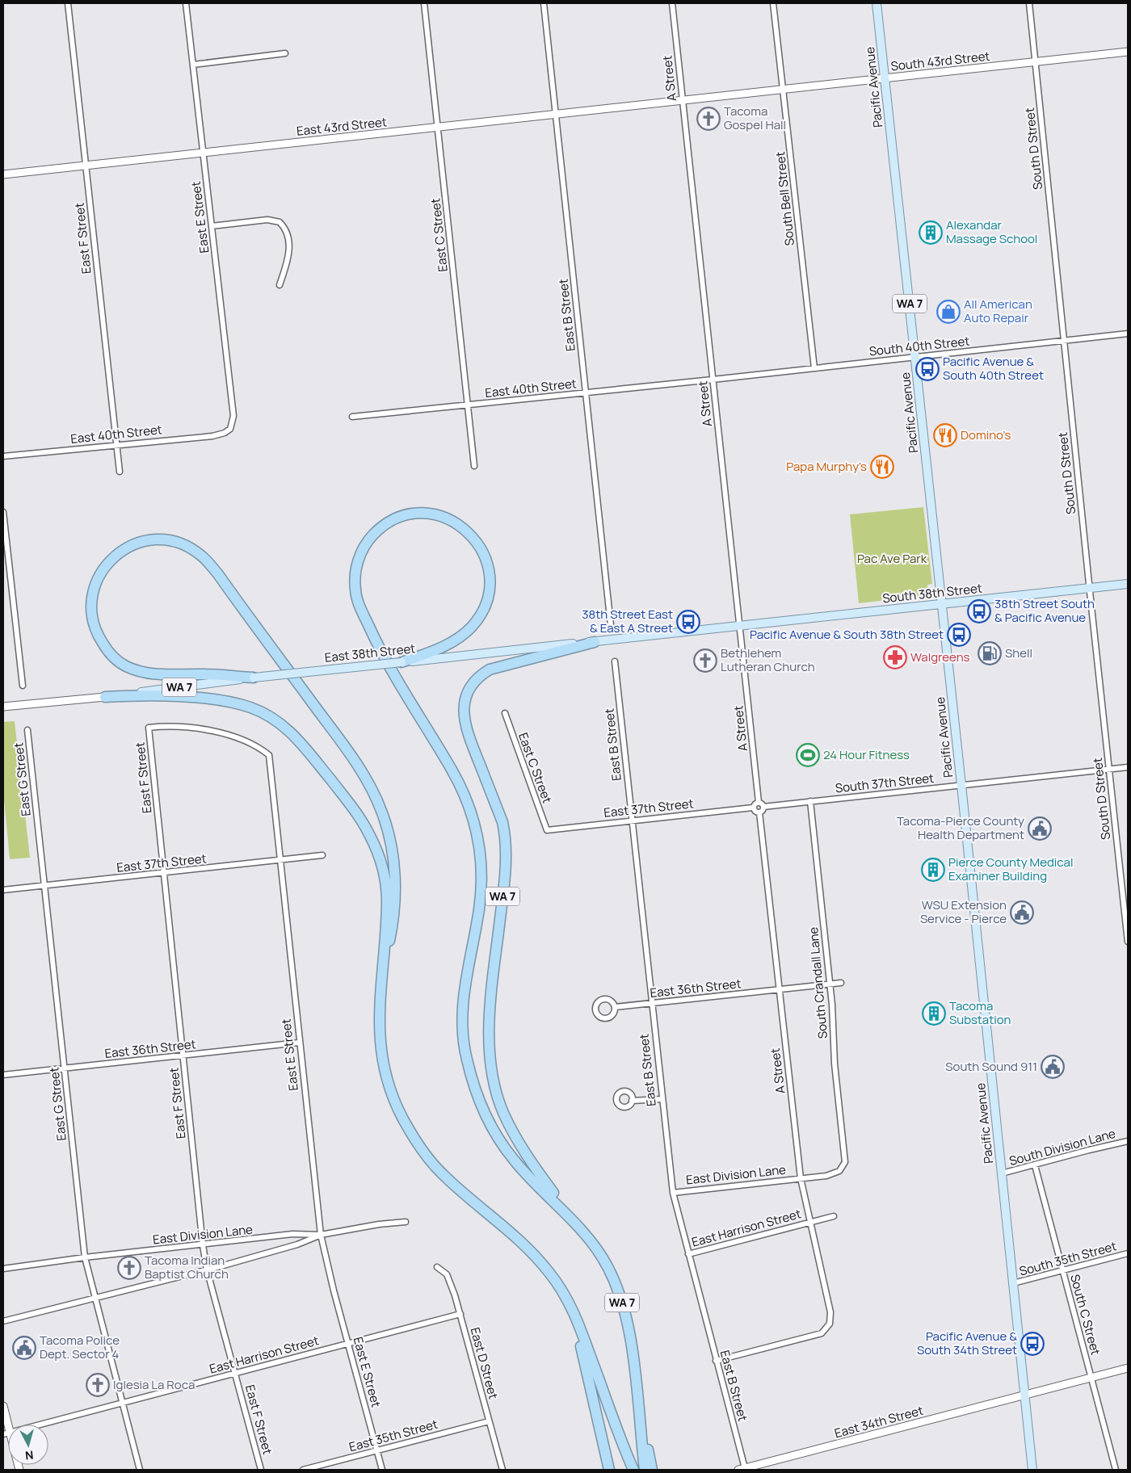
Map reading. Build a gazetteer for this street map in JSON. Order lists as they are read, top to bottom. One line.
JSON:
{"streets":{"highway":["WA 7"],"main road":["Pacific Avenue","South 38th Street","East 38th Street"],"street":["South 43rd Street","A Street","East 43rd Street","South D Street","South Bell Street","East E Street","East C Street","East F Street","East B Street","South 40th Street","East 40th Street","East G Street","South 37th Street","East 37th Street","South Crandall Lane","East 36th Street","South Division Lane","East Division Lane","East Harrison Street","South 35th Street","South C Street","East D Street","East 34th Street","East 35th Street"]},"crossings":[["South 43rd Street","A Street"],["South 43rd Street","Pacific Avenue"],["South 43rd Street","East 43rd Street"],["South 43rd Street","South D Street"],["South 43rd Street","South Bell Street"],["A Street","East 43rd Street"],["A Street","East B Street"],["A Street","South 40th Street"],["A Street","East 40th Street"],["A Street","South 38th Street"],["A Street","East 38th Street"],["A Street","South 37th Street"],["A Street","East 37th Street"],["A Street","South Crandall Lane"],["A Street","East 36th Street"],["A Street","East Division Lane"],["A Street","East Harrison Street"],["Pacific Avenue","South 40th Street"],["Pacific Avenue","South 38th Street"],["Pacific Avenue","South 37th Street"],["Pacific Avenue","South Division Lane"],["Pacific Avenue","South 35th Street"],["Pacific Avenue","East 34th Street"],["East 43rd Street","East E Street"],["East 43rd Street","East C Street"],["East 43rd Street","East F Street"],["East 43rd Street","East B Street"],["South D Street","South 40th Street"],["South D Street","South 38th Street"],["South D Street","South 37th Street"],["South Bell Street","South 40th Street"],["East E Street","East F Street"],["East E Street","East 40th Street"],["East E Street","East 37th Street"],["East E Street","East 36th Street"],["East E Street","East Division Lane"],["East E Street","East Harrison Street"],["East E Street","East 35th Street"],["East C Street","East 40th Street"],["East C Street","East 37th Street"],["East F Street","East 40th Street"],["East F Street","East 37th Street"],["East F Street","East 36th Street"],["East F Street","East Division Lane"],["East F Street","East Harrison Street"],["WA 7","East 38th Street"],["East B Street","East 40th Street"],["East B Street","East 37th Street"],["East B Street","East 36th Street"],["East B Street","East Division Lane"],["East B Street","East Harrison Street"],["East B Street","East 34th Street"],["South 40th Street","East 40th Street"],["South 38th Street","East 38th Street"],["East G Street","East 37th Street"],["East G Street","East 36th Street"],["East G Street","East Division Lane"],["East G Street","East Harrison Street"],["South 37th Street","East 37th Street"],["South 37th Street","South Crandall Lane"],["South Crandall Lane","East 36th Street"],["South Crandall Lane","East Division Lane"],["South Division Lane","South C Street"],["East Harrison Street","East D Street"],["South 35th Street","South C Street"],["South C Street","East 34th Street"],["East D Street","East 35th Street"]],"parks":["Pac Ave Park"],"places":{"church":["Tacoma Gospel Hall","Bethlehem Lutheran Church","Tacoma Indian Baptist Church","Iglesia La Roca"],"building":["Alexandar Massage School","Pierce County Medical Examiner Building","Tacoma Substation"],"shop":["All American Auto Repair"],"bus stop":["Pacific Avenue & South 40th Street","38th Street South & Pacific Avenue","38th Street East & East A Street","Pacific Avenue & South 38th Street","Pacific Avenue & South 34th Street"],"restaurant":["Domino's","Papa Murphy's"],"fuel station":["Shell"],"pharmacy":["Walgreens"],"sports":["24 Hour Fitness"],"public building":["Tacoma-Pierce County Health Department","WSU Extension Service - Pierce","South Sound 911","Tacoma Police Dept. Sector 4"]},"north":"bottom"}
